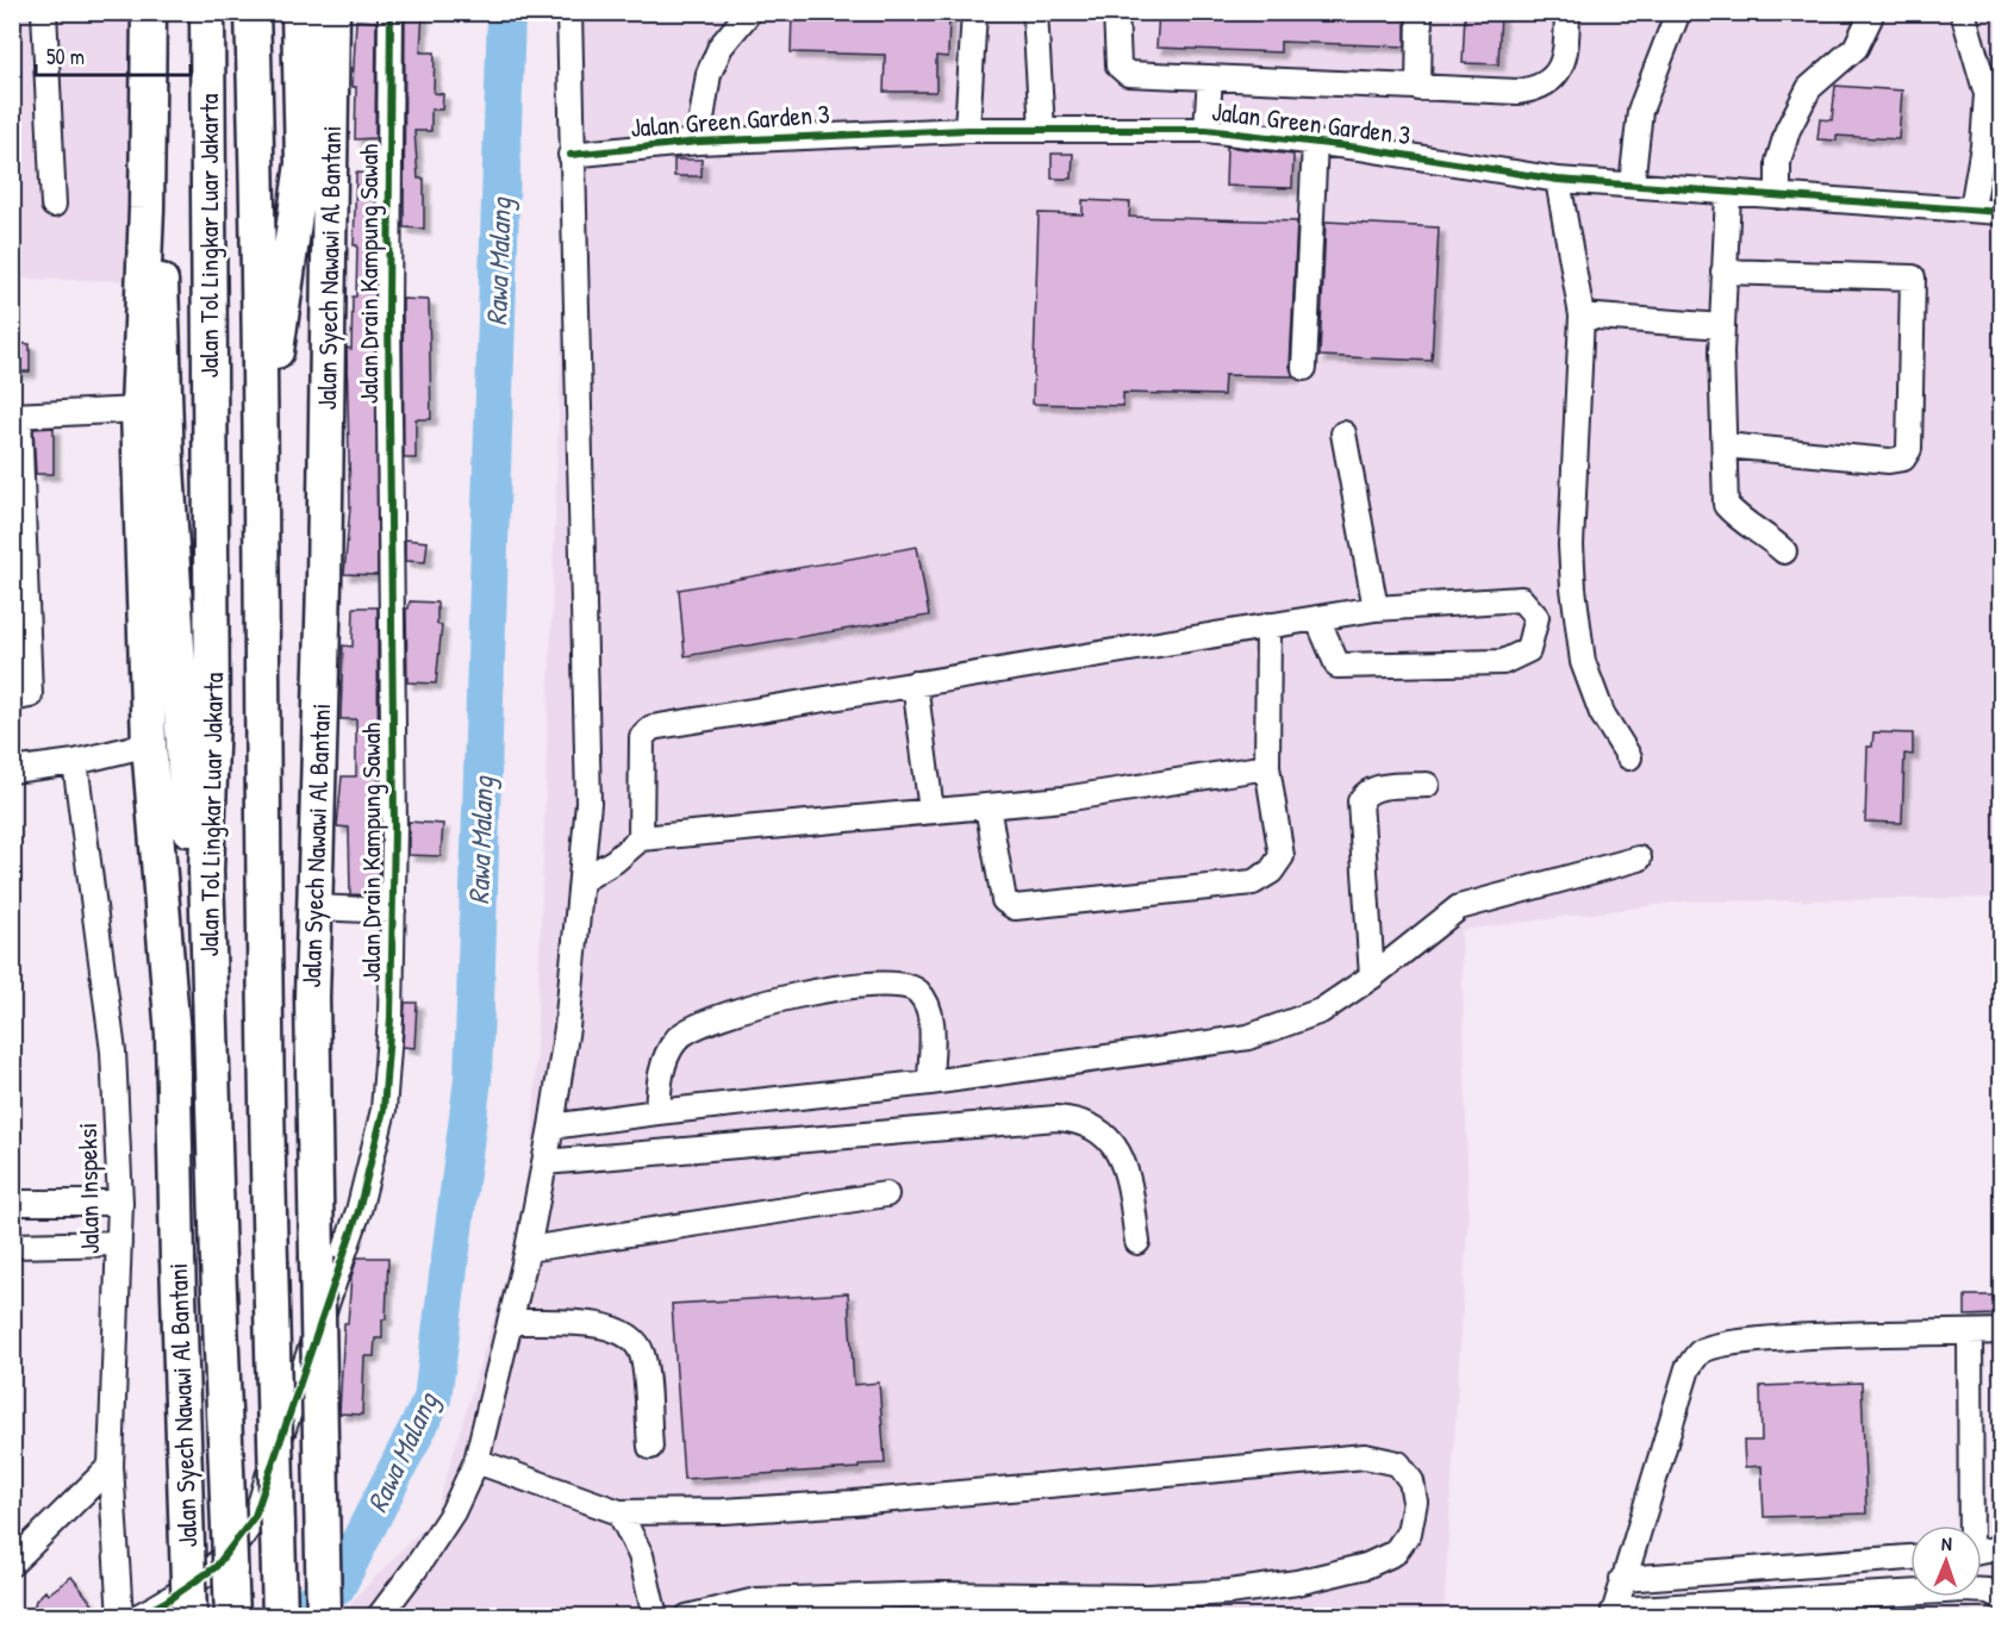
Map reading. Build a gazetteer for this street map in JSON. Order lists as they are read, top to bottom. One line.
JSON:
{"streets":{"highway":["Jalan Tol Lingkar Luar Jakarta","Jalan Syech Nawawi Al Bantani"],"street":["Jalan Green Garden 3","Jalan Drain Kampung Sawah","Jalan Inspeksi"]},"water":["Rawa Malang"],"scale_bar":"50 m","north":"top"}
